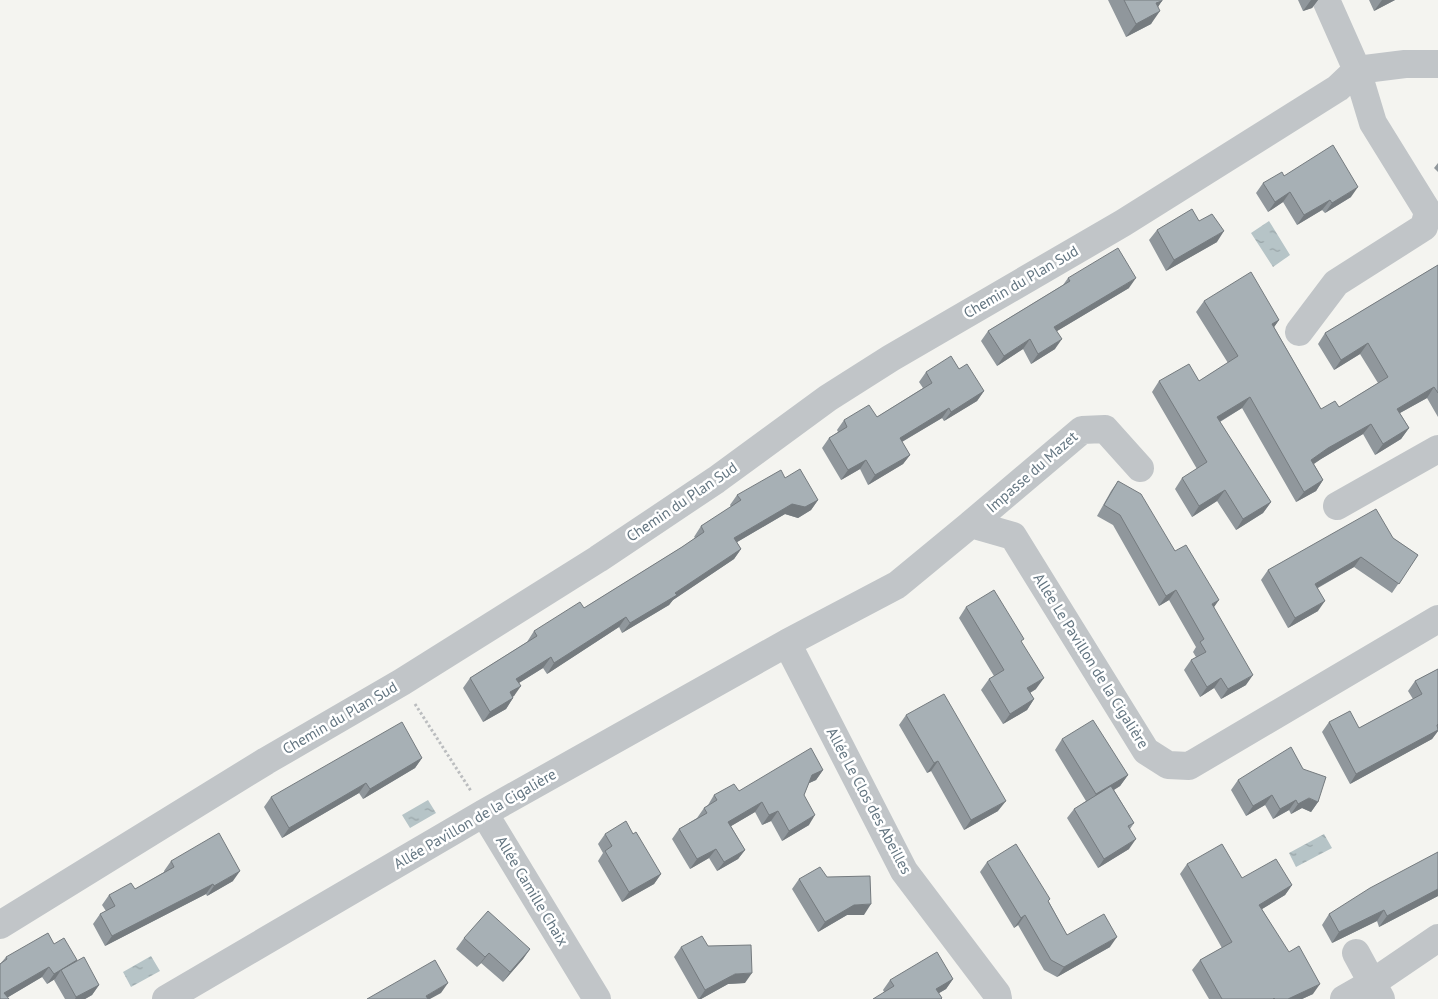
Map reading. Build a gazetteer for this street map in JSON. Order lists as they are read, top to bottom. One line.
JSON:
{"streets":{"street":["Chemin du Plan Sud","Impasse du Mazet","Allée Le Pavillon de la Cigalière","Allée Le Clos des Abeilles","Allée Pavillon de la Cigalière","Allée Camille Chaix"]},"crossings":[["Impasse du Mazet","Allée Le Pavillon de la Cigalière"],["Allée Le Clos des Abeilles","Allée Pavillon de la Cigalière"],["Allée Pavillon de la Cigalière","Allée Camille Chaix"]]}
